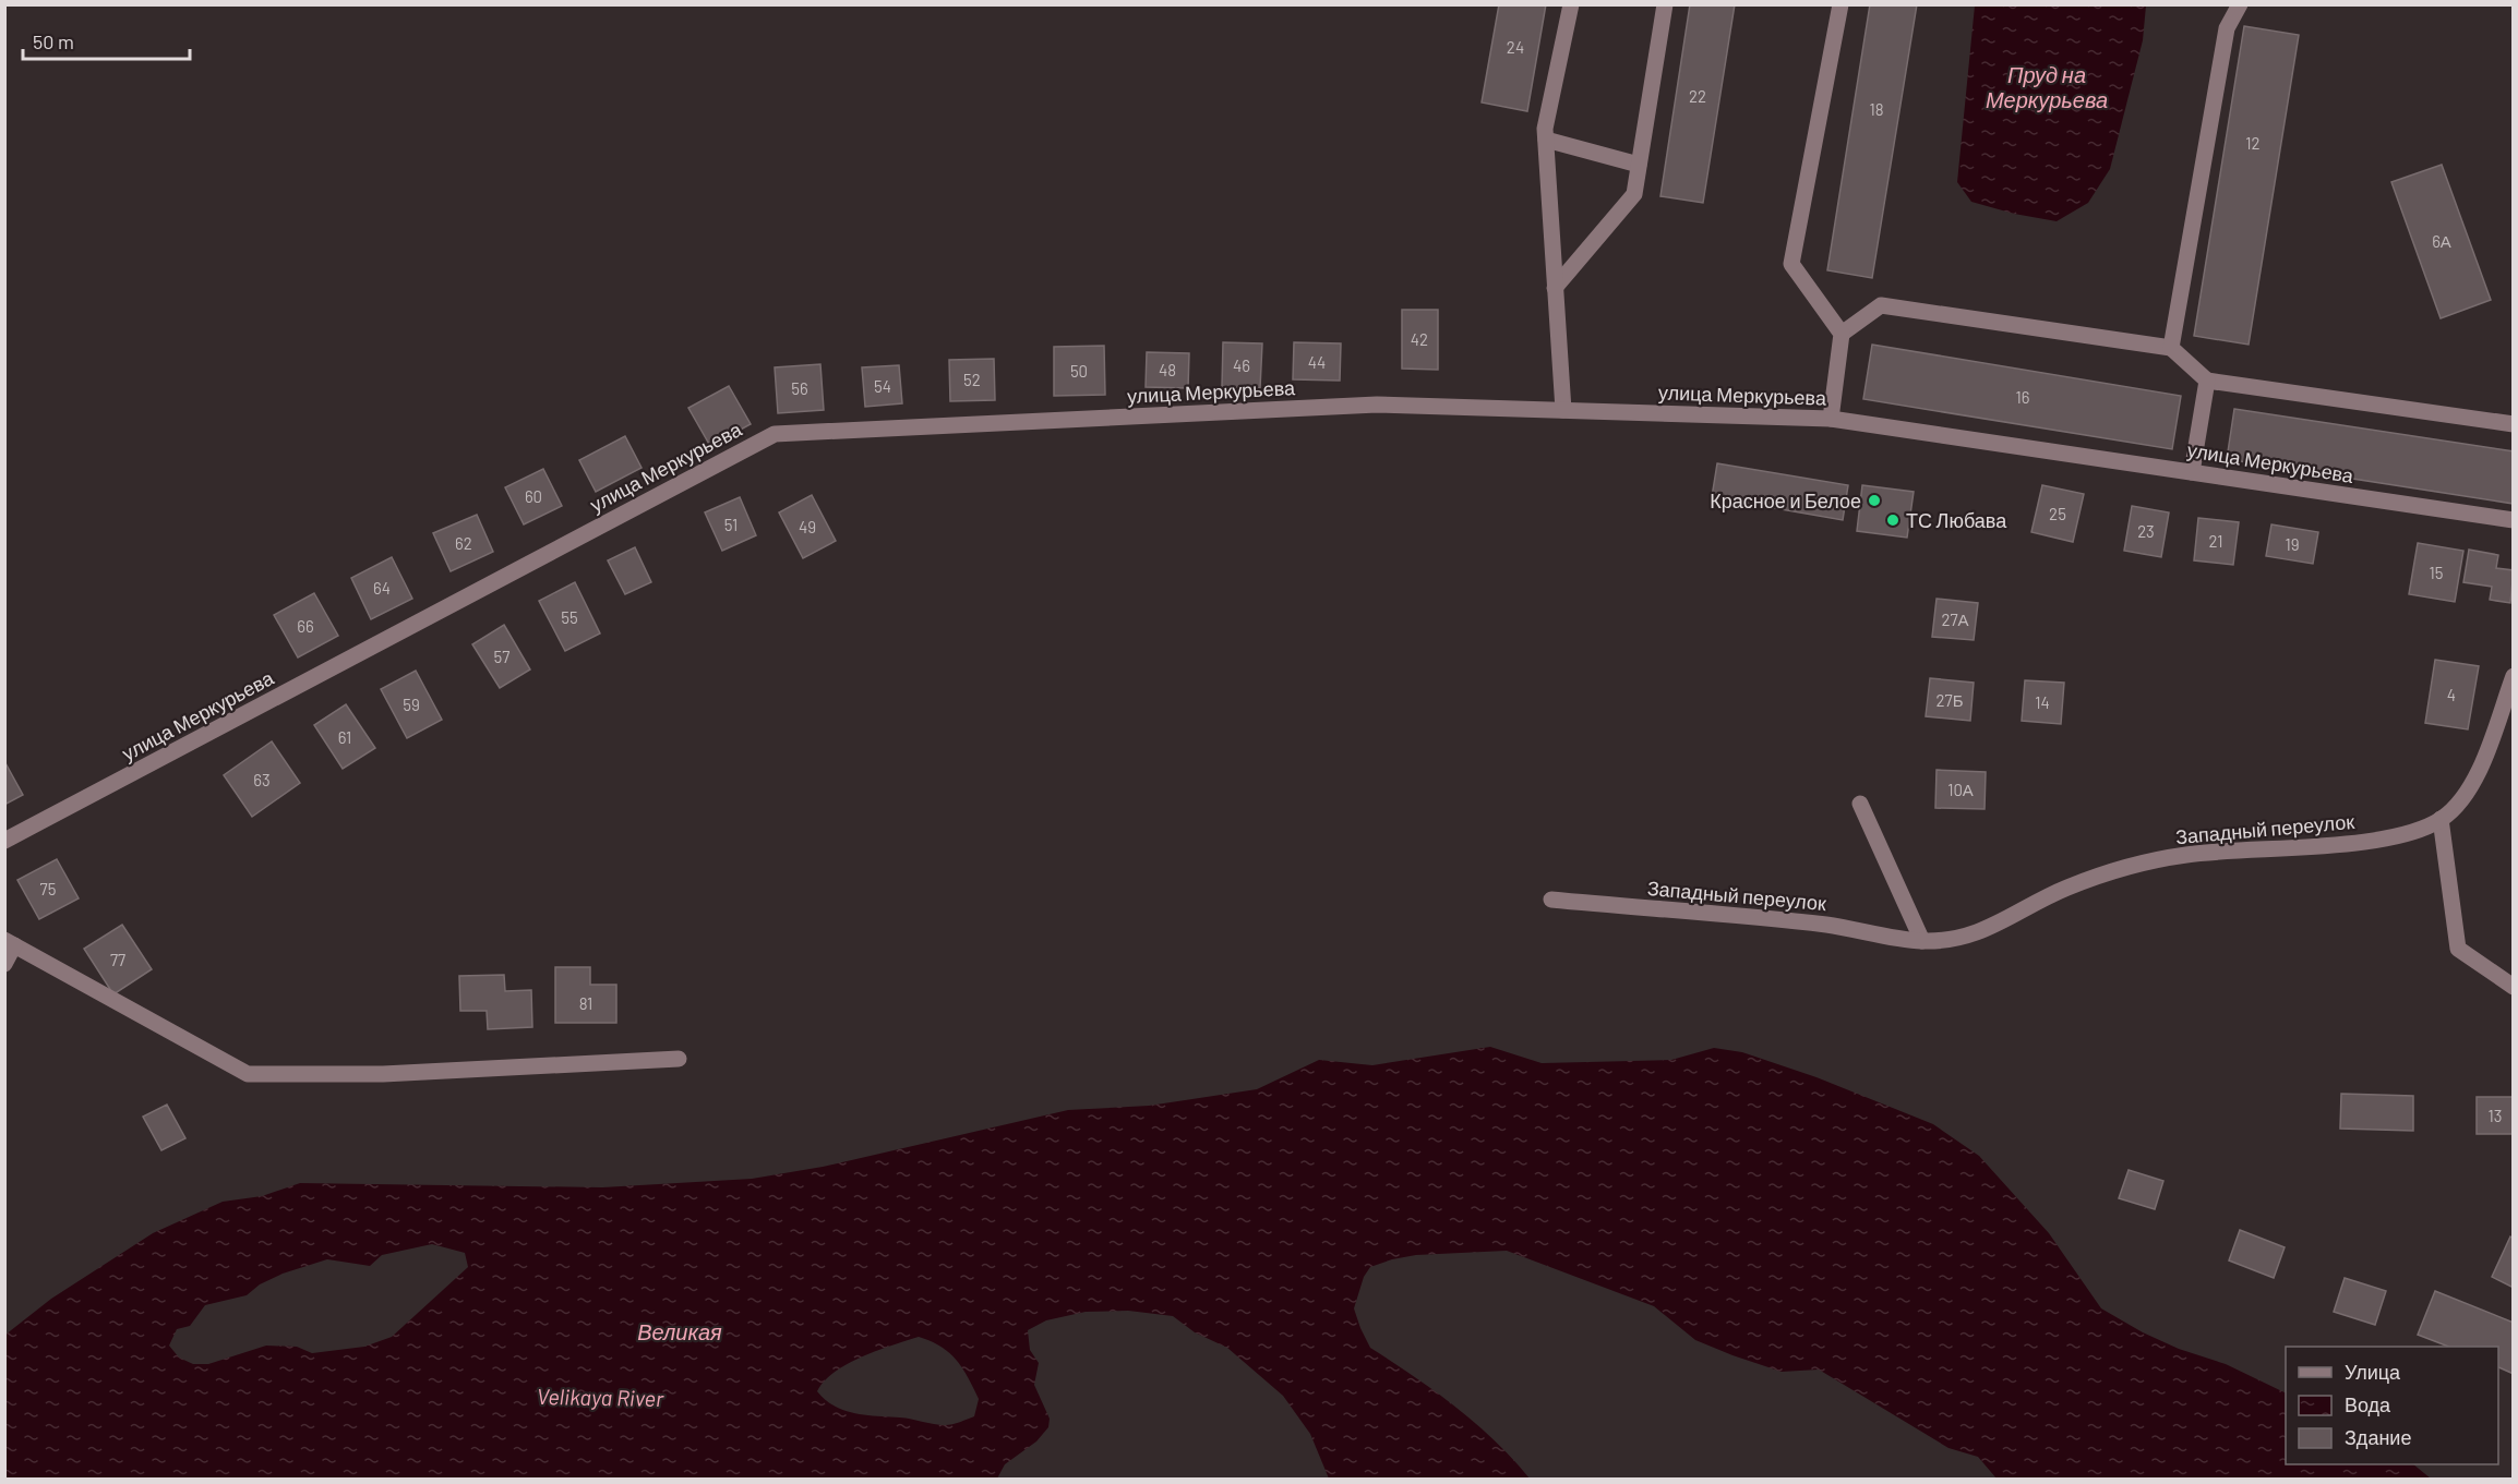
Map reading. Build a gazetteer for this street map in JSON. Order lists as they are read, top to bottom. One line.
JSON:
{"streets":{"street":["улица Меркурьева","Западный переулок"]},"water":["Пруд на Меркурьева","Великая","Velikaya River"],"places":["Красное и Белое","ТС Любава"],"house_numbers":["24","22","18","12","6А","42","44","46","48","50","52","54","56","16","60","25","51","49","23","21","62","19","15","64","55","27А","66","57","4","27Б","14","59","61","63","10А","75","77","81","13"],"legend":["Улица","Вода","Здание"],"scale_bar":"50 m"}
